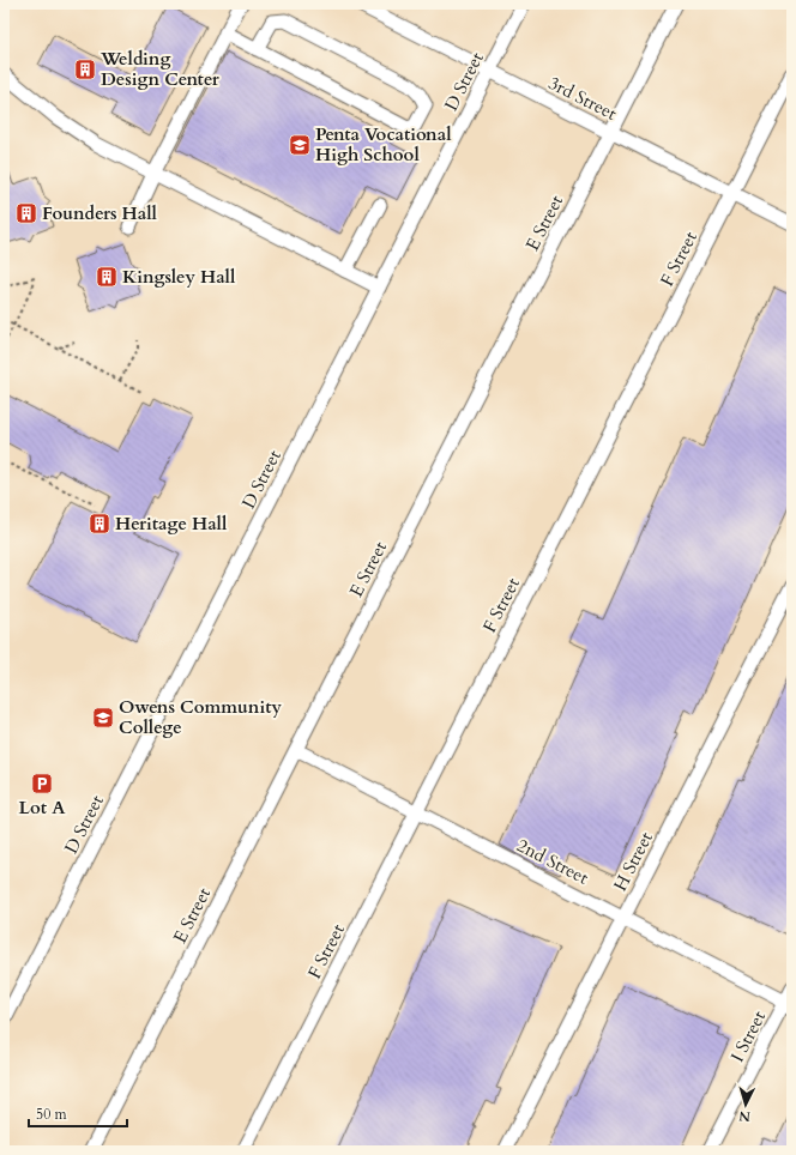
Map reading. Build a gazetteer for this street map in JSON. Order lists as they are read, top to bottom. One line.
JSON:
{"streets":{"street":["D Street","3rd Street","E Street","F Street","2nd Street","H Street","I Street"]},"crossings":[["D Street","3rd Street"],["3rd Street","E Street"],["3rd Street","F Street"],["E Street","2nd Street"],["F Street","2nd Street"],["2nd Street","H Street"],["2nd Street","I Street"]],"places":{"building":["Welding Design Center","Founders Hall","Kingsley Hall","Heritage Hall"],"school or university":["Penta Vocational High School","Owens Community College"],"parking":["Lot A"]},"scale_bar":"50 m","north":"bottom"}
